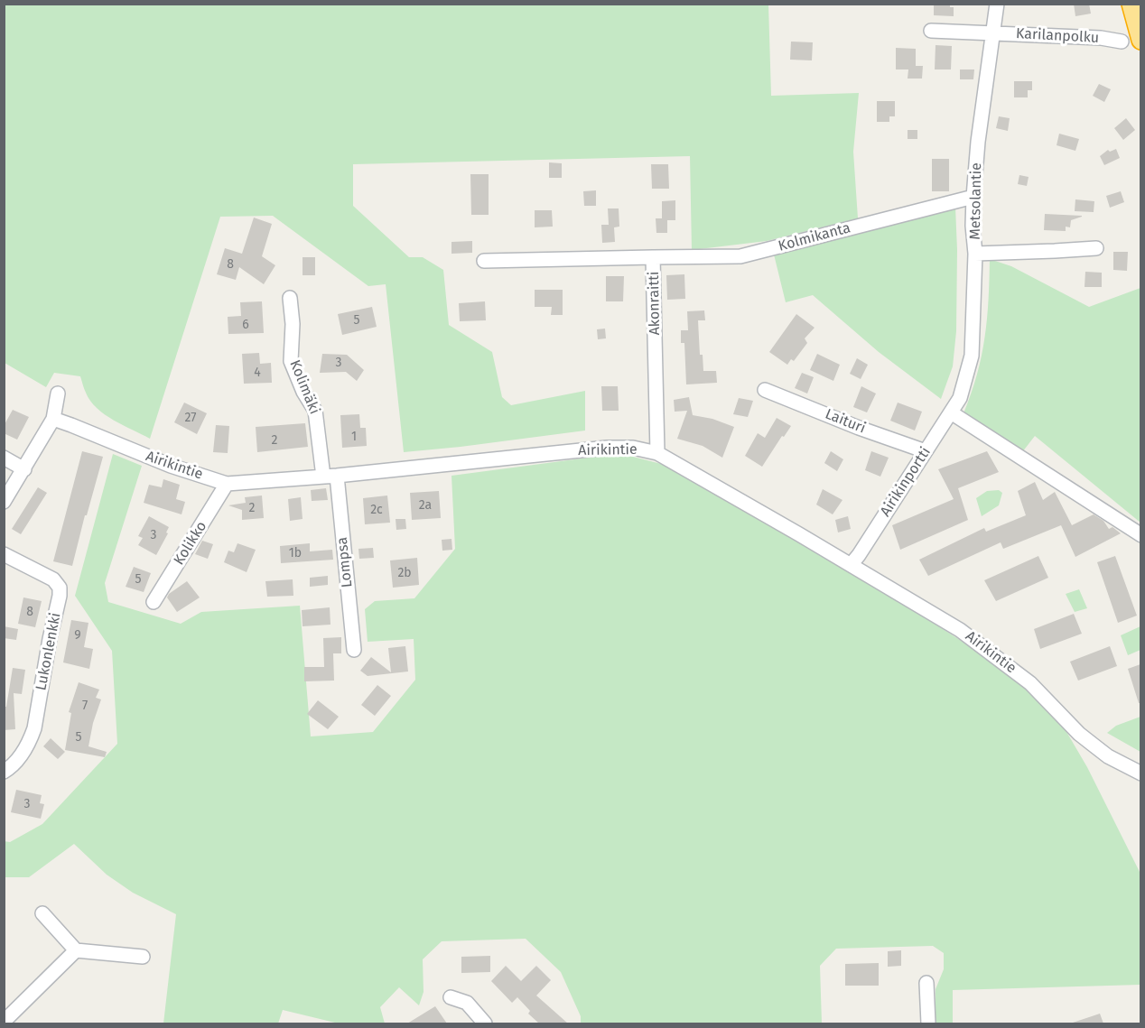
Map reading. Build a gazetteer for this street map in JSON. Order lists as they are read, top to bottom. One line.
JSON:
{"streets":{"street":["Karilanpolku","Metsolantie","Kolmikanta","Akonraitti","Kolimäki","Laituri","Airikintie","Airikinportti","Kolikko","Lompsa","Lukonlenkki"]},"crossings":[["Karilanpolku","Metsolantie"],["Metsolantie","Kolmikanta"],["Metsolantie","Airikinportti"],["Kolmikanta","Akonraitti"],["Akonraitti","Airikintie"],["Kolimäki","Airikintie"],["Kolimäki","Lompsa"],["Laituri","Airikinportti"],["Airikintie","Airikinportti"],["Airikintie","Kolikko"],["Airikintie","Lompsa"]],"house_numbers":["8","5","6","3","4","27","1","2","2a","2","2c","3","1b","2b","5","8","9","7","5","3"]}
